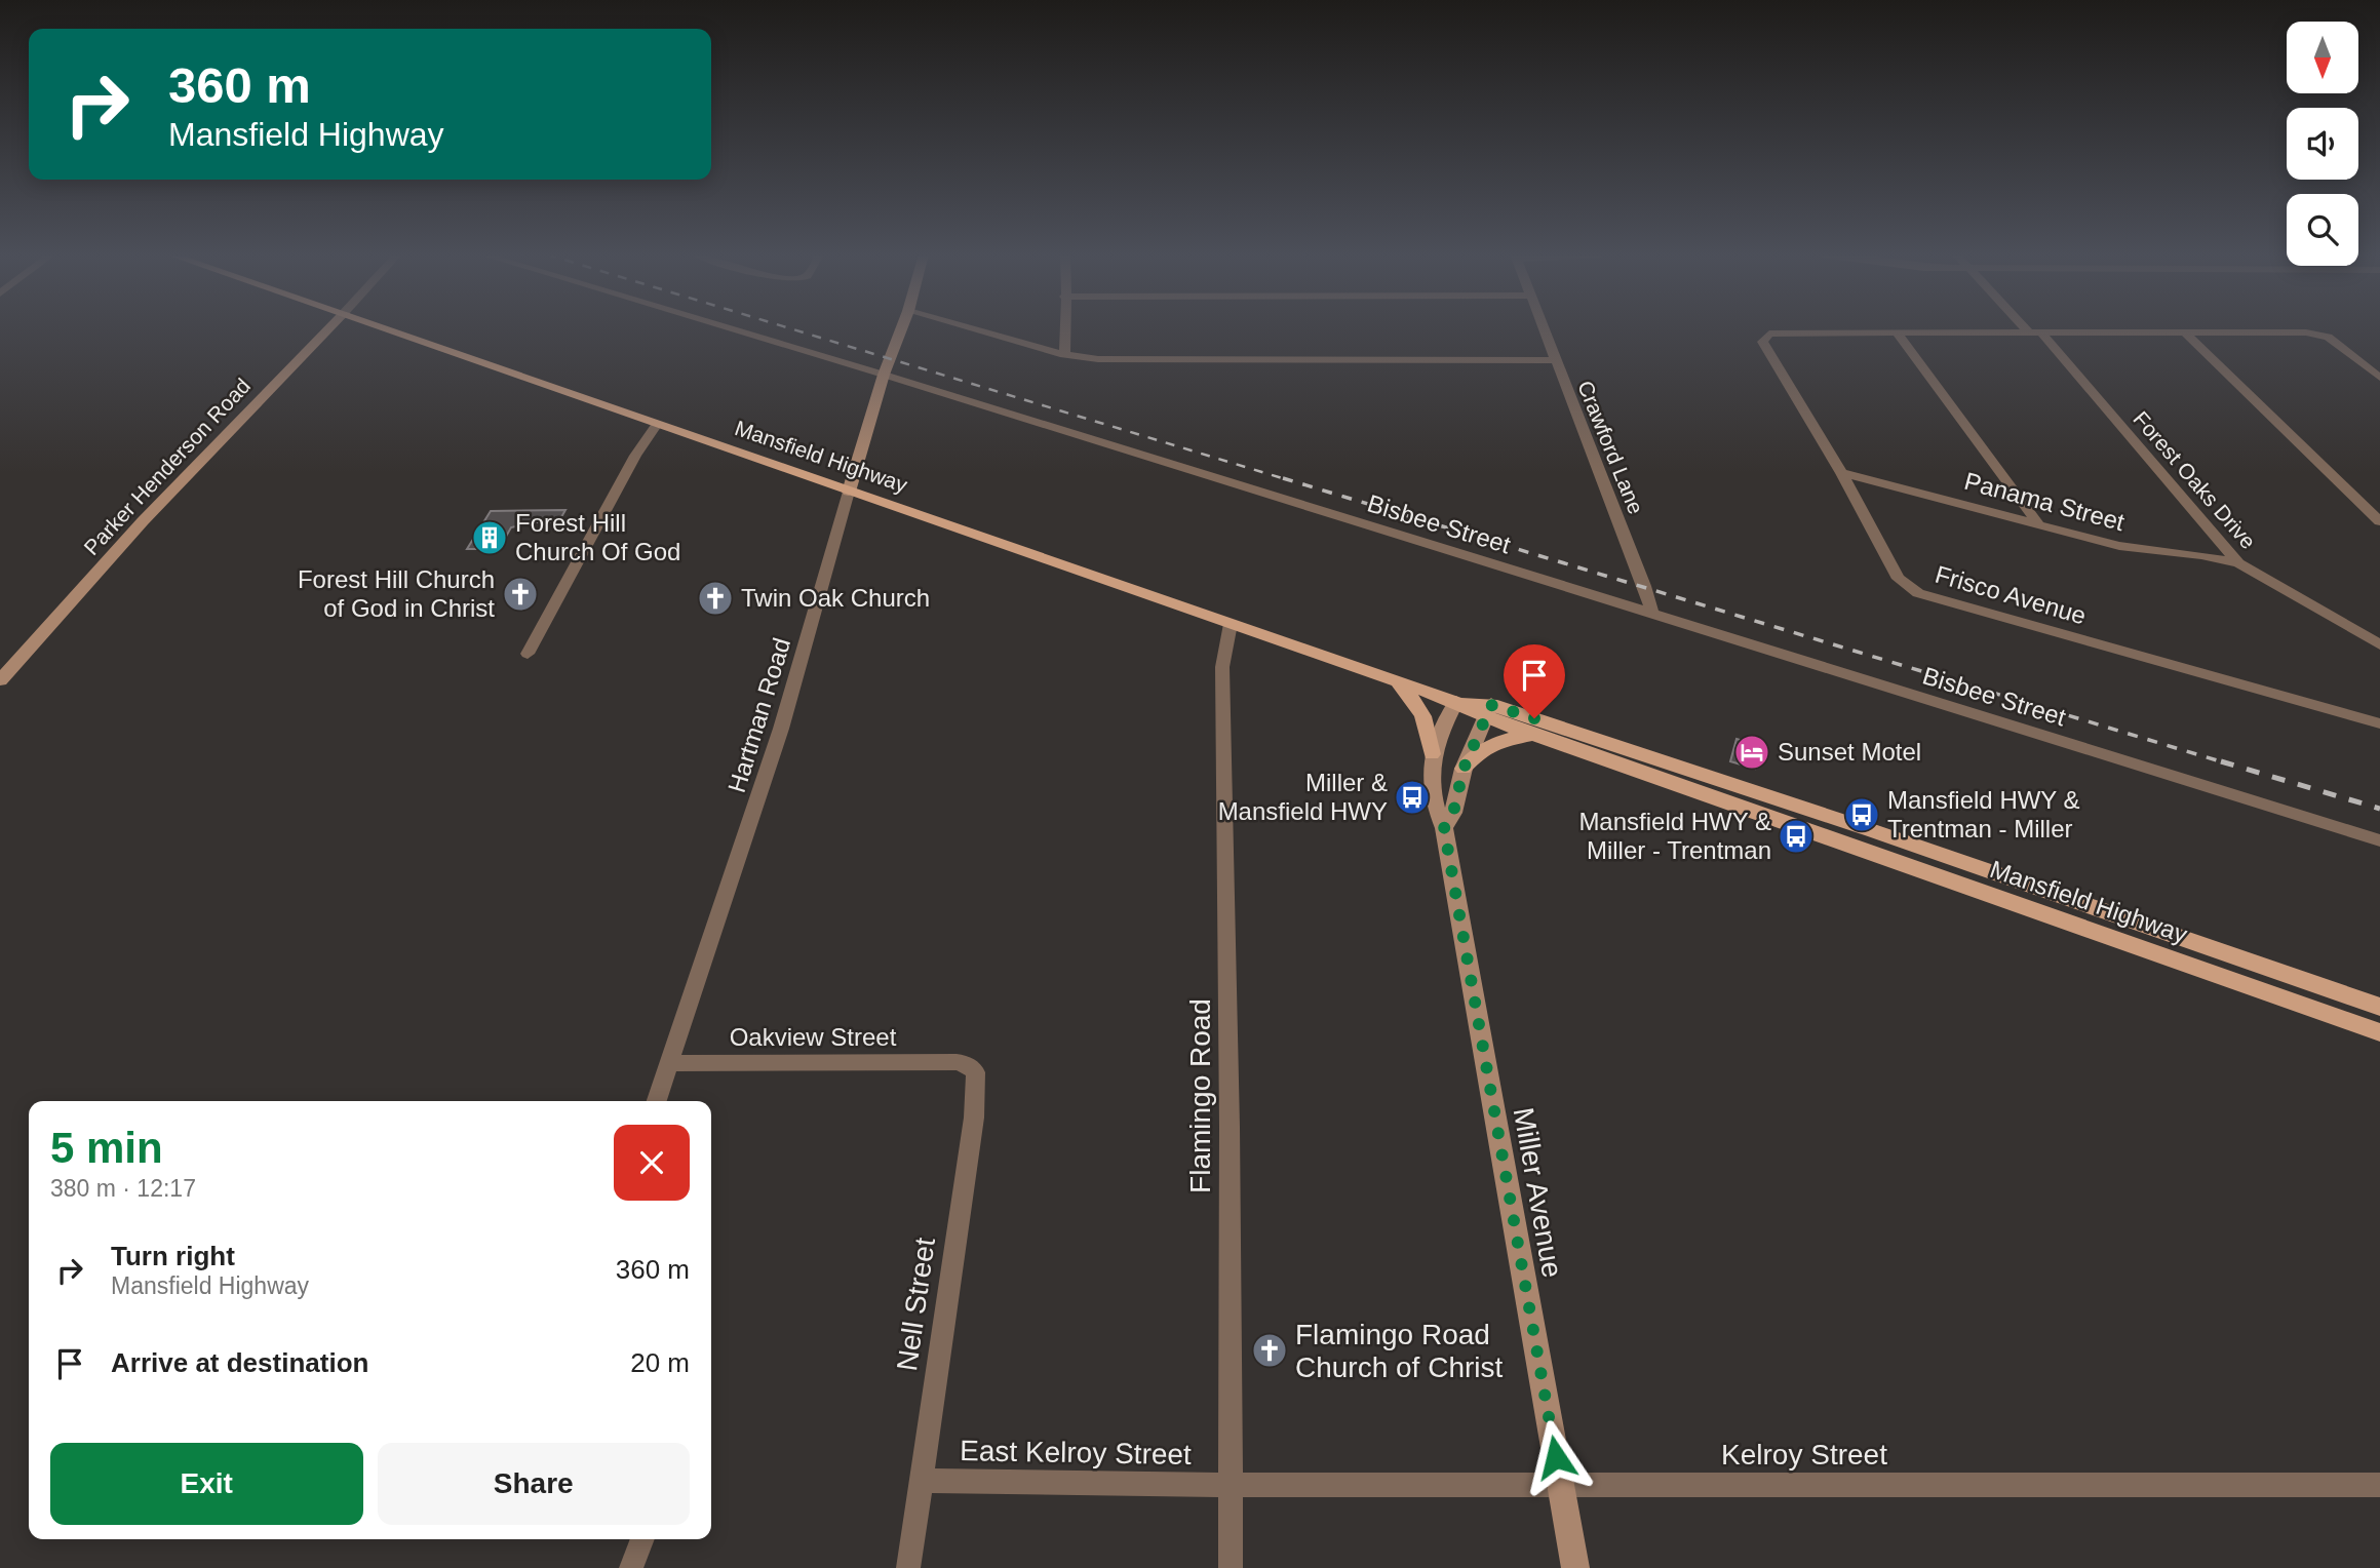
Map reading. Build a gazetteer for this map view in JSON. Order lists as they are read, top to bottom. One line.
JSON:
{"streets":{"main road":["Mansfield Highway"],"street":["Crawford Lane","Parker Henderson Road","Forest Oaks Drive","Panama Street","Bisbee Street","Frisco Avenue","Hartman Road","Oakview Street","Flamingo Road","Miller Avenue","Nell Street","East Kelroy Street","Kelroy Street"]},"crossings":[["Crawford Lane","Bisbee Street"],["Mansfield Highway","Hartman Road"],["Mansfield Highway","Flamingo Road"],["Mansfield Highway","Miller Avenue"],["Forest Oaks Drive","Panama Street"],["Panama Street","Frisco Avenue"],["Bisbee Street","Hartman Road"],["Hartman Road","Oakview Street"],["Oakview Street","Nell Street"],["Flamingo Road","East Kelroy Street"],["Flamingo Road","Kelroy Street"],["Miller Avenue","Kelroy Street"],["Nell Street","East Kelroy Street"],["East Kelroy Street","Kelroy Street"]],"places":{"building":["Forest Hill Church Of God"],"church":["Forest Hill Church of God in Christ","Twin Oak Church","Flamingo Road Church of Christ"],"hotel":["Sunset Motel"],"bus stop":["Miller & Mansfield HWY","Mansfield HWY & Trentman - Miller","Mansfield HWY & Miller - Trentman"]},"north":"bottom","page":{"turn":["360 m","Mansfield Highway"],"heading":["5 min","380 m · 12:17"],"list":[{"name":"Turn right","note":"Mansfield Highway","value":"360 m"},{"name":"Arrive at destination","value":"20 m"}],"buttons":["Exit","Share"]}}
